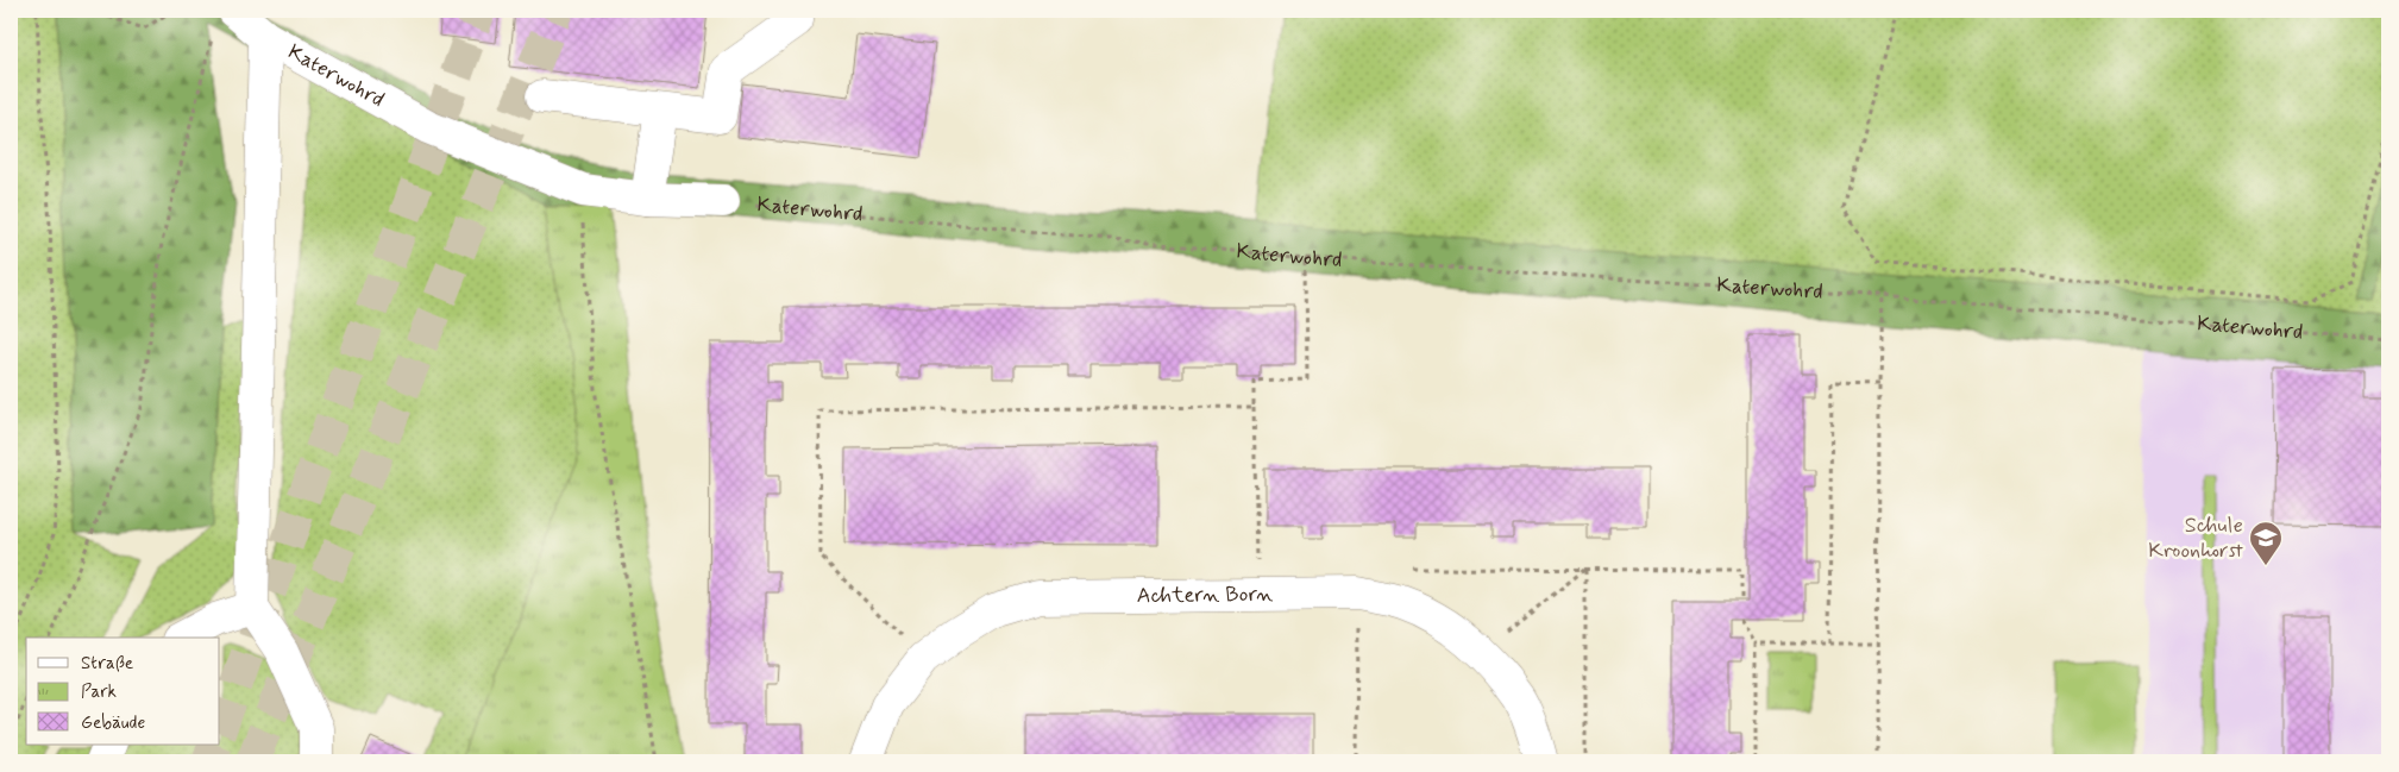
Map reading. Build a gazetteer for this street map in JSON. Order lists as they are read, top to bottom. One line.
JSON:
{"streets":{"street":["Katerwohrd","Achtern Born"]},"places":{"school or university":["Schule Kroonhorst"]},"legend":["Straße","Park","Gebäude"]}
